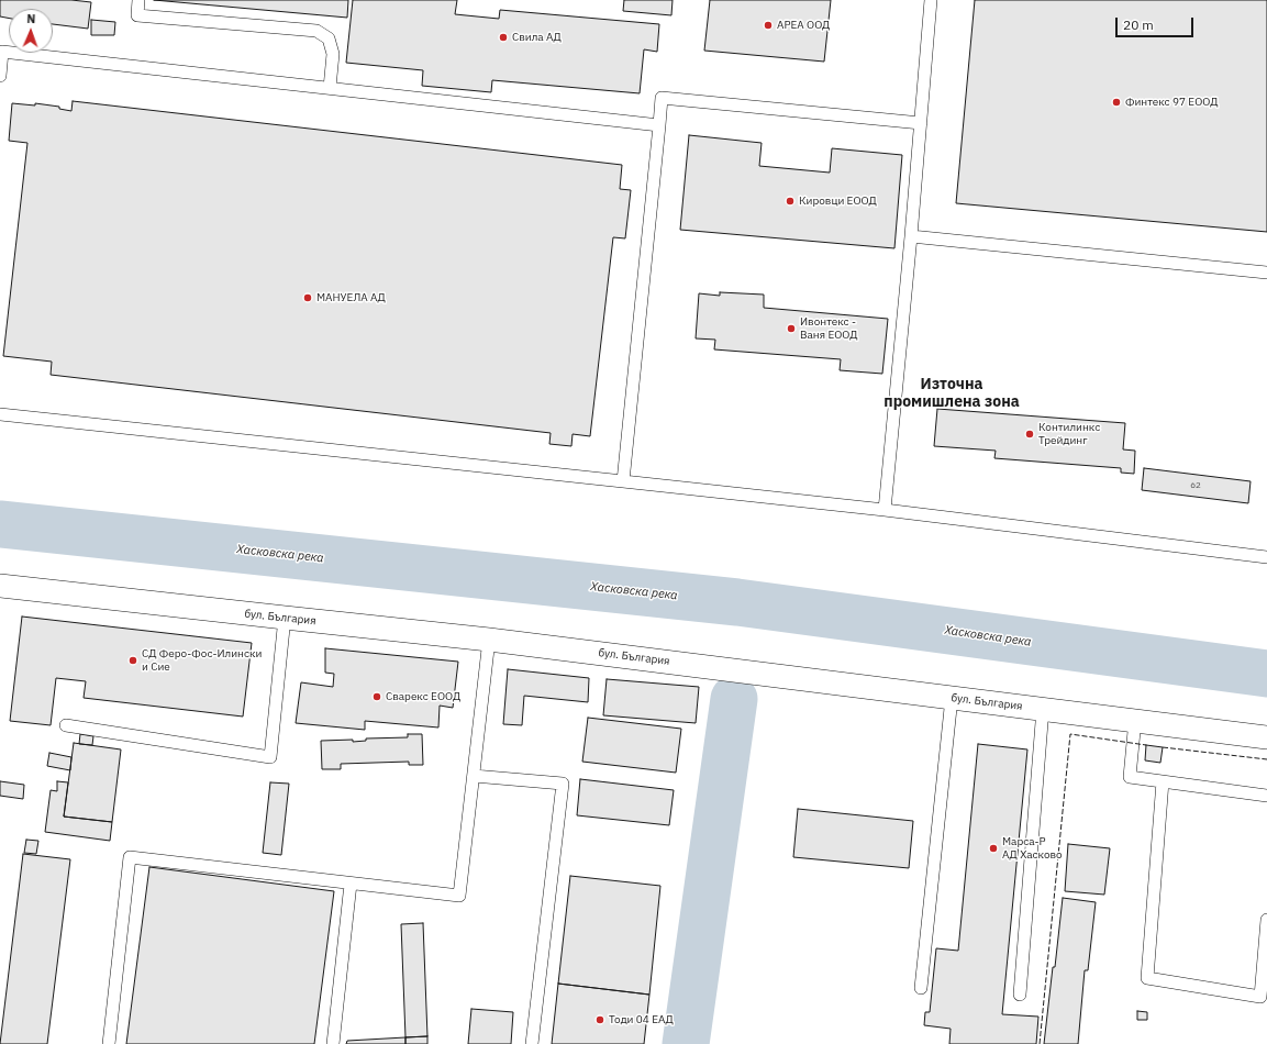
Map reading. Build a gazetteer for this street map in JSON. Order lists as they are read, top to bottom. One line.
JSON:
{"streets":{"street":["бул. България"]},"districts":["Източна промишлена зона"],"water":["Хасковска река"],"places":["АРЕА ООД","Свила АД","Финтекс 97 ЕООД","Кировци ЕООД","МАНУЕЛА АД","Ивонтекс - Ваня ЕООД","Контилинкс Трейдинг","СД Феро-Фос-Илински и Сие","Сварекс ЕООД","Марса-Р АД Хасково","Тоди 04 ЕАД"],"house_numbers":["62"],"scale_bar":"20 m","north":"top"}
